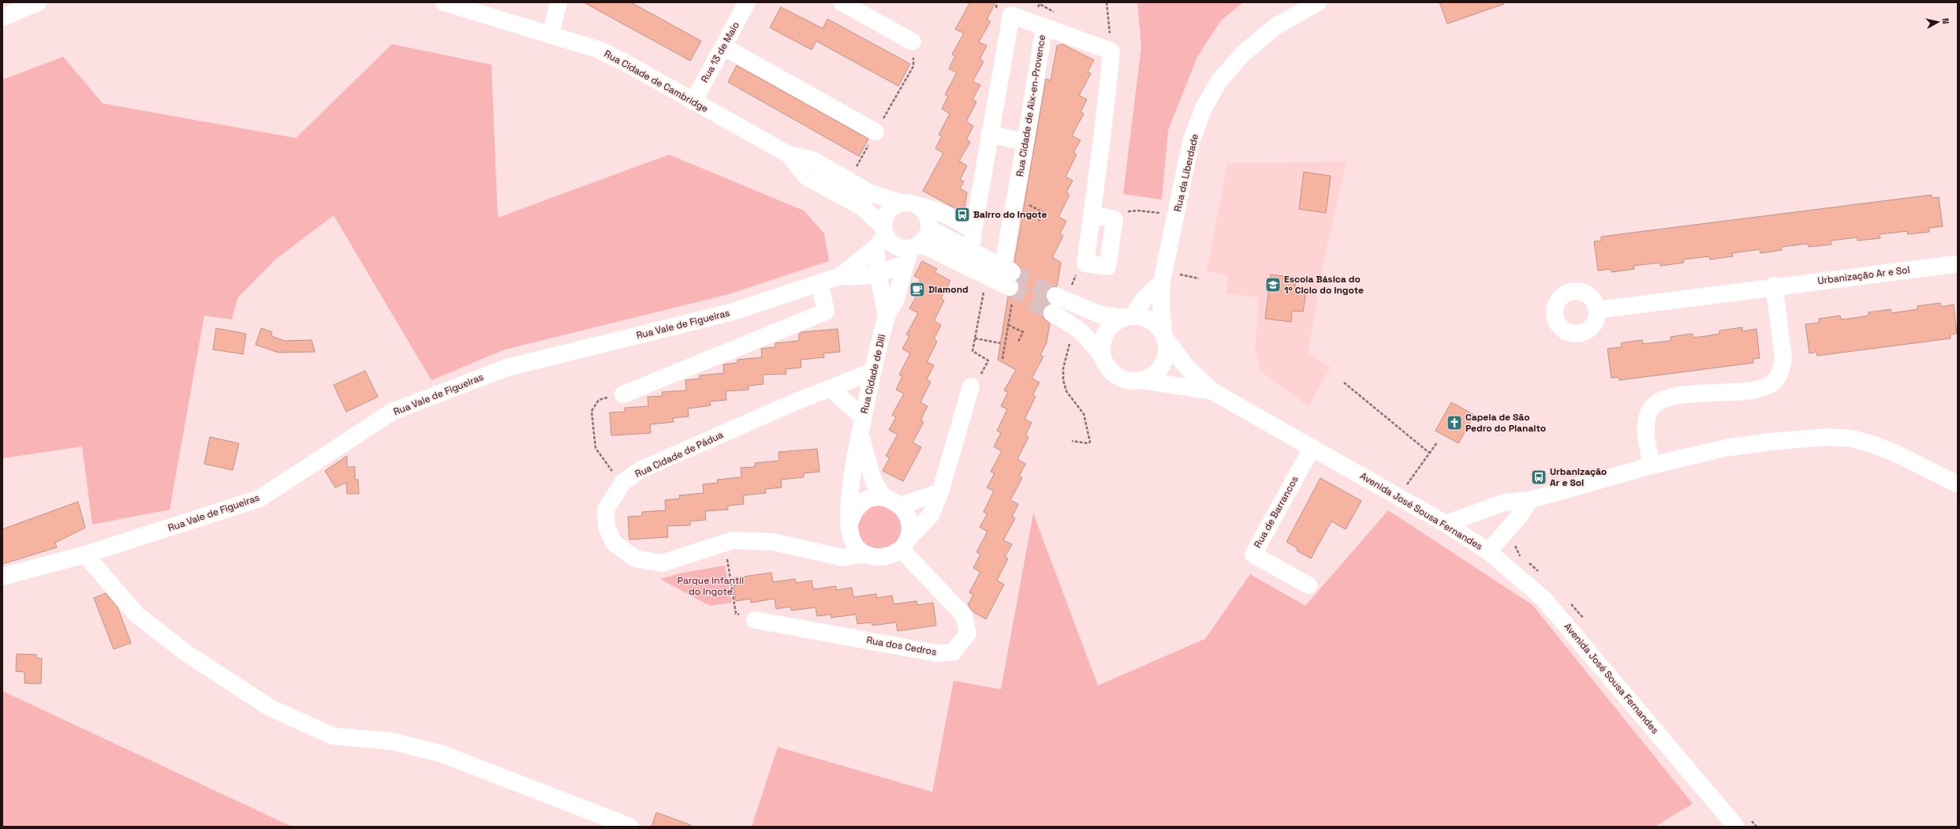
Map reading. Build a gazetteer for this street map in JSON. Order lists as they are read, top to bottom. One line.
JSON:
{"streets":{"street":["Rua 13 de Maio","Rua Cidade de Cambridge","Rua Cidade de Aix-en-Provence","Rua da Liberdade","Urbanização Ar e Sol","Rua Vale de Figueiras","Rua Cidade de Dili","Rua Cidade de Pádua","Avenida José Sousa Fernandes","Rua de Barrancos","Rua dos Cedros"]},"crossings":[["Rua 13 de Maio","Rua Cidade de Cambridge"],["Rua Cidade de Cambridge","Rua Cidade de Aix-en-Provence"],["Rua Cidade de Cambridge","Rua Vale de Figueiras"],["Rua Cidade de Cambridge","Rua Cidade de Dili"],["Rua da Liberdade","Avenida José Sousa Fernandes"],["Rua Vale de Figueiras","Rua Cidade de Dili"],["Rua Cidade de Dili","Rua Cidade de Pádua"],["Rua Cidade de Dili","Rua dos Cedros"],["Rua Cidade de Pádua","Rua dos Cedros"],["Avenida José Sousa Fernandes","Rua de Barrancos"]],"parks":["Parque Infantil do Ingote"],"places":{"bus stop":["Bairro do Ingote","Urbanização Ar e Sol"],"school or university":["Escola Básica do 1º Ciclo do Ingote"],"cafe":["Diamond"],"church":["Capela de São Pedro do Planalto"]},"north":"right"}
